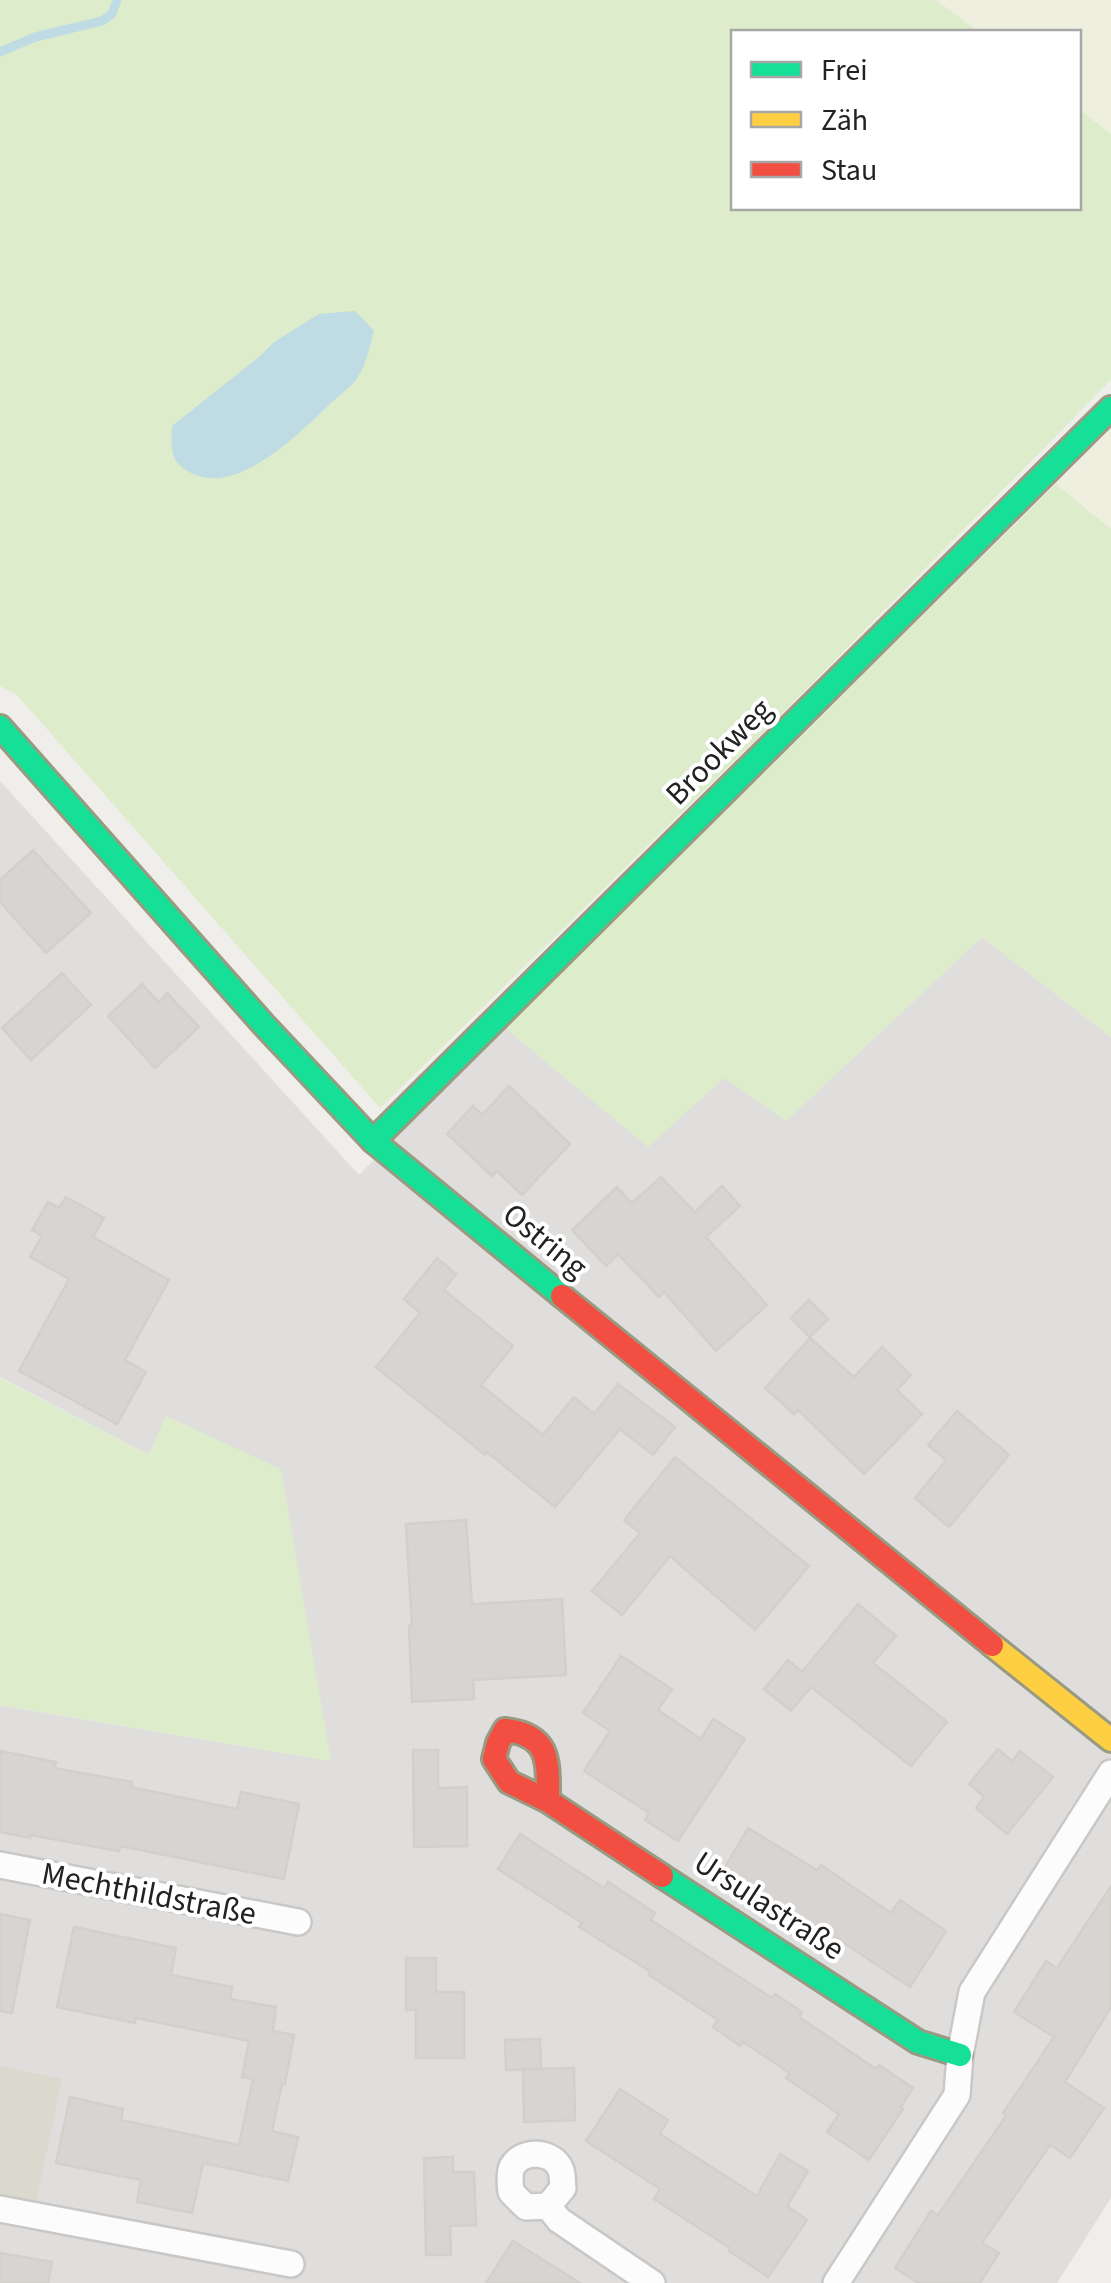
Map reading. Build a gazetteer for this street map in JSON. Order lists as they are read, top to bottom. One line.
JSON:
{"streets":{"street":["Brookweg","Ostring","Mechthildstraße","Ursulastraße"]},"crossings":[["Brookweg","Ostring"]],"legend":["Frei","Zäh","Stau"]}
